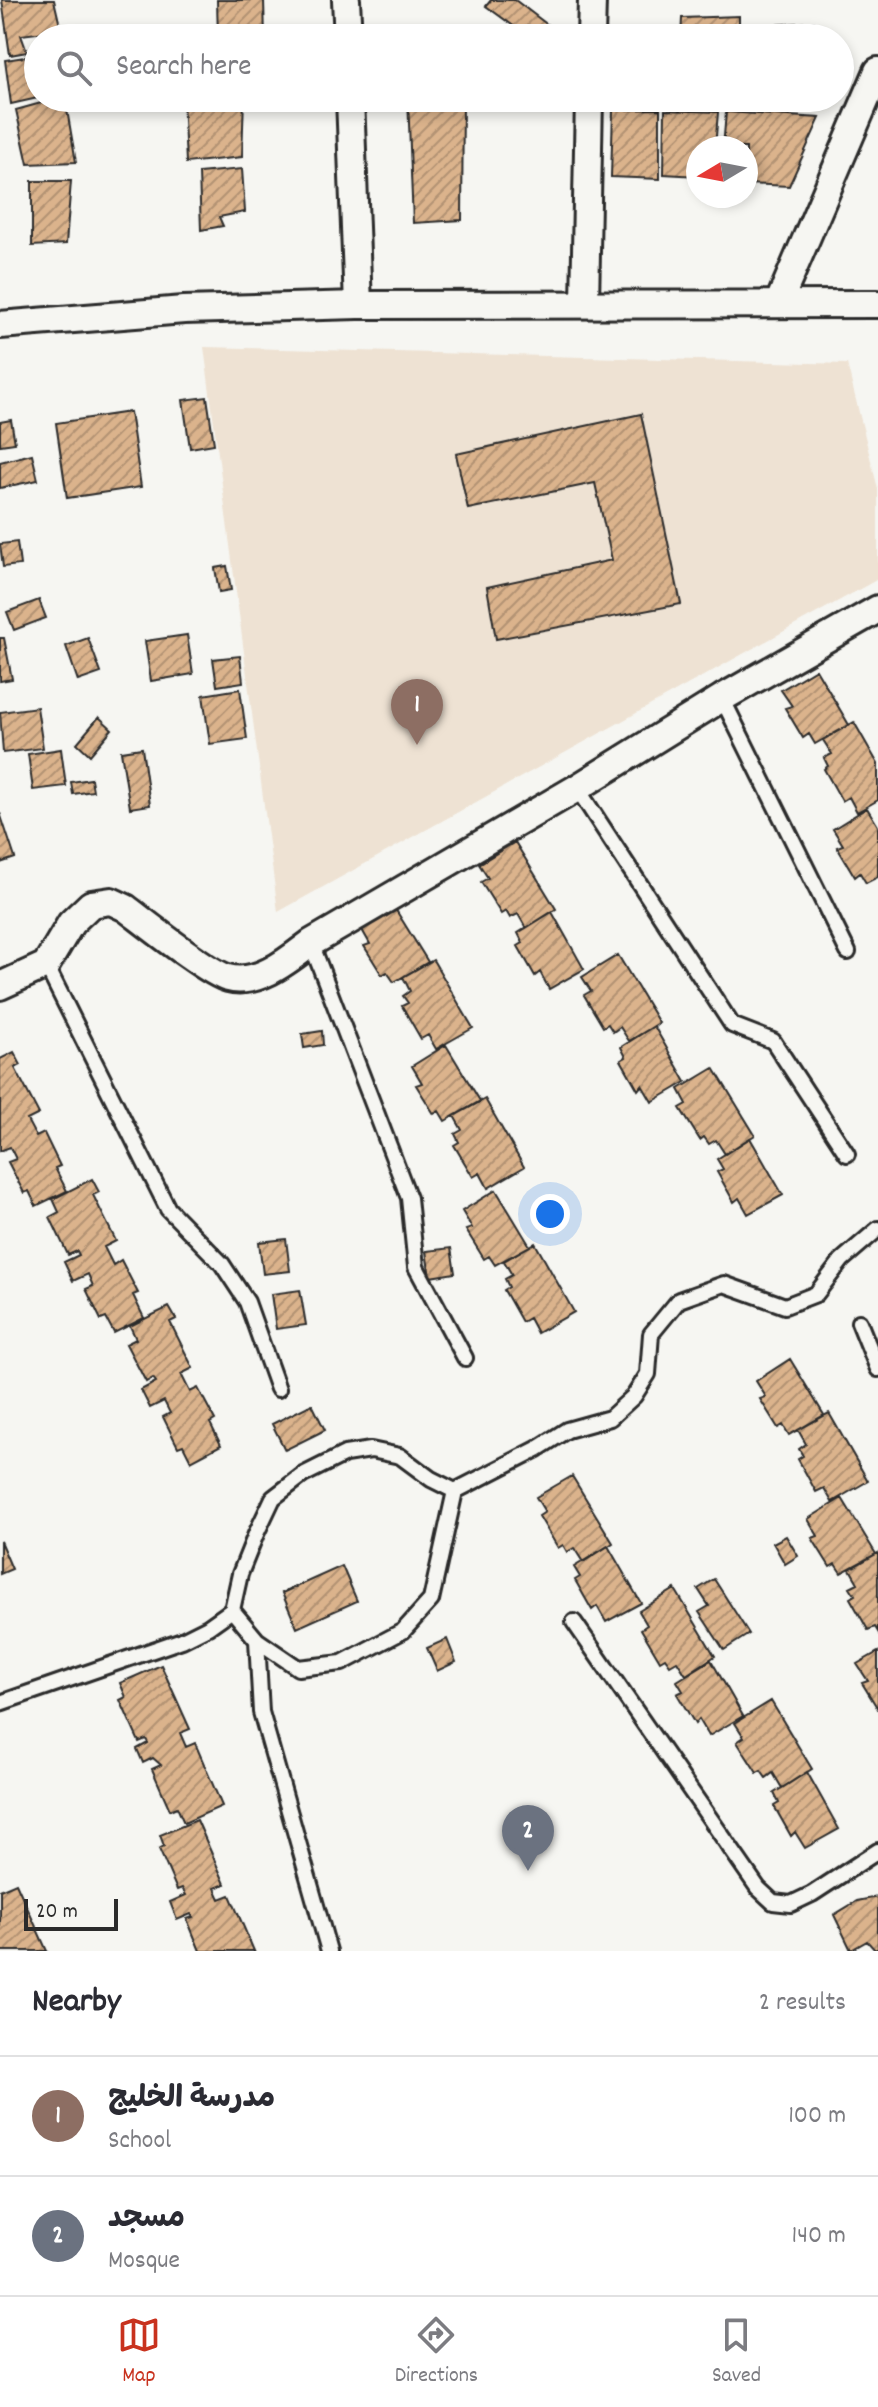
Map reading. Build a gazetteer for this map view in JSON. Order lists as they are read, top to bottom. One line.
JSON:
{"scale_bar":"20 m","north":"left","page":{"search":"Search here","pins":["1","2"],"scale":"20 m","heading":["Nearby","2 results"],"list":[{"mark":"1","name":"مدرسة الخليج","note":"School","value":"100 m"},{"mark":"2","name":"مسجد","note":"Mosque","value":"140 m"}],"nav":["Map","Directions","Saved"]}}
